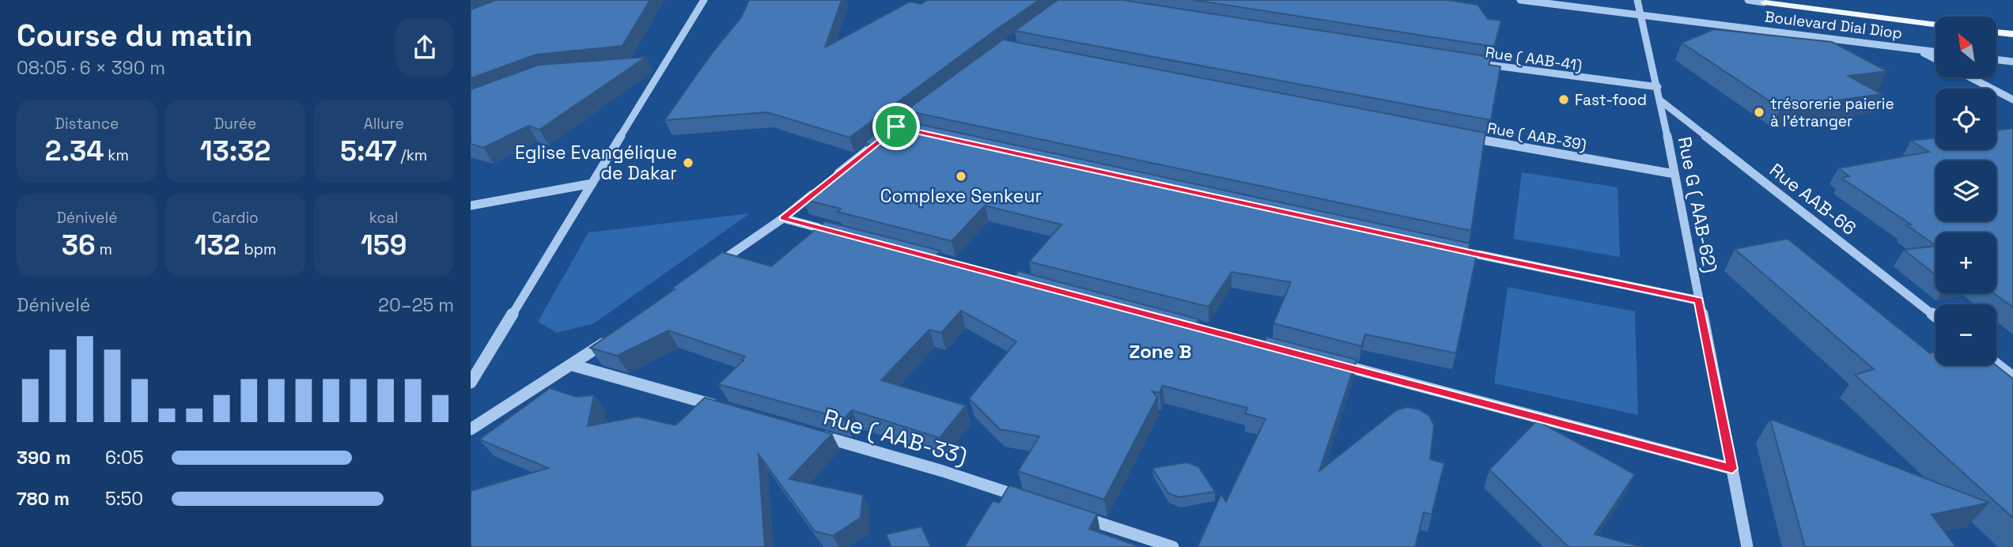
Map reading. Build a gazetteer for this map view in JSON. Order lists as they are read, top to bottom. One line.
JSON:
{"streets":{"main road":["Boulevard Dial Diop"],"street":["Rue ( AAB-41)","Rue ( AAB-39)","Rue AAB-66","Rue G ( AAB-62)","Rue ( AAB-33)"]},"crossings":[["Boulevard Dial Diop","Rue G ( AAB-62)"],["Rue ( AAB-41)","Rue G ( AAB-62)"],["Rue ( AAB-39)","Rue G ( AAB-62)"],["Rue AAB-66","Rue G ( AAB-62)"]],"districts":["Zone B"],"places":["Fast-food","trésorerie paierie à l'étranger","Eglise Evangélique de Dakar","Complexe Senkeur"],"north":"top left","page":{"heading":["Course du matin","08:05 · 6 × 390 m"],"map_buttons":["+","−"],"stats":[["Distance","2.34 km"],["Durée","13:32"],["Allure","5:47 /km"],["Dénivelé","36 m"],["Cardio","132 bpm"],["kcal","159"]],"chart":["Dénivelé","20–25 m"],"list":[{"name":"390 m","note":"6:05"},{"name":"780 m","note":"5:50"}]}}
